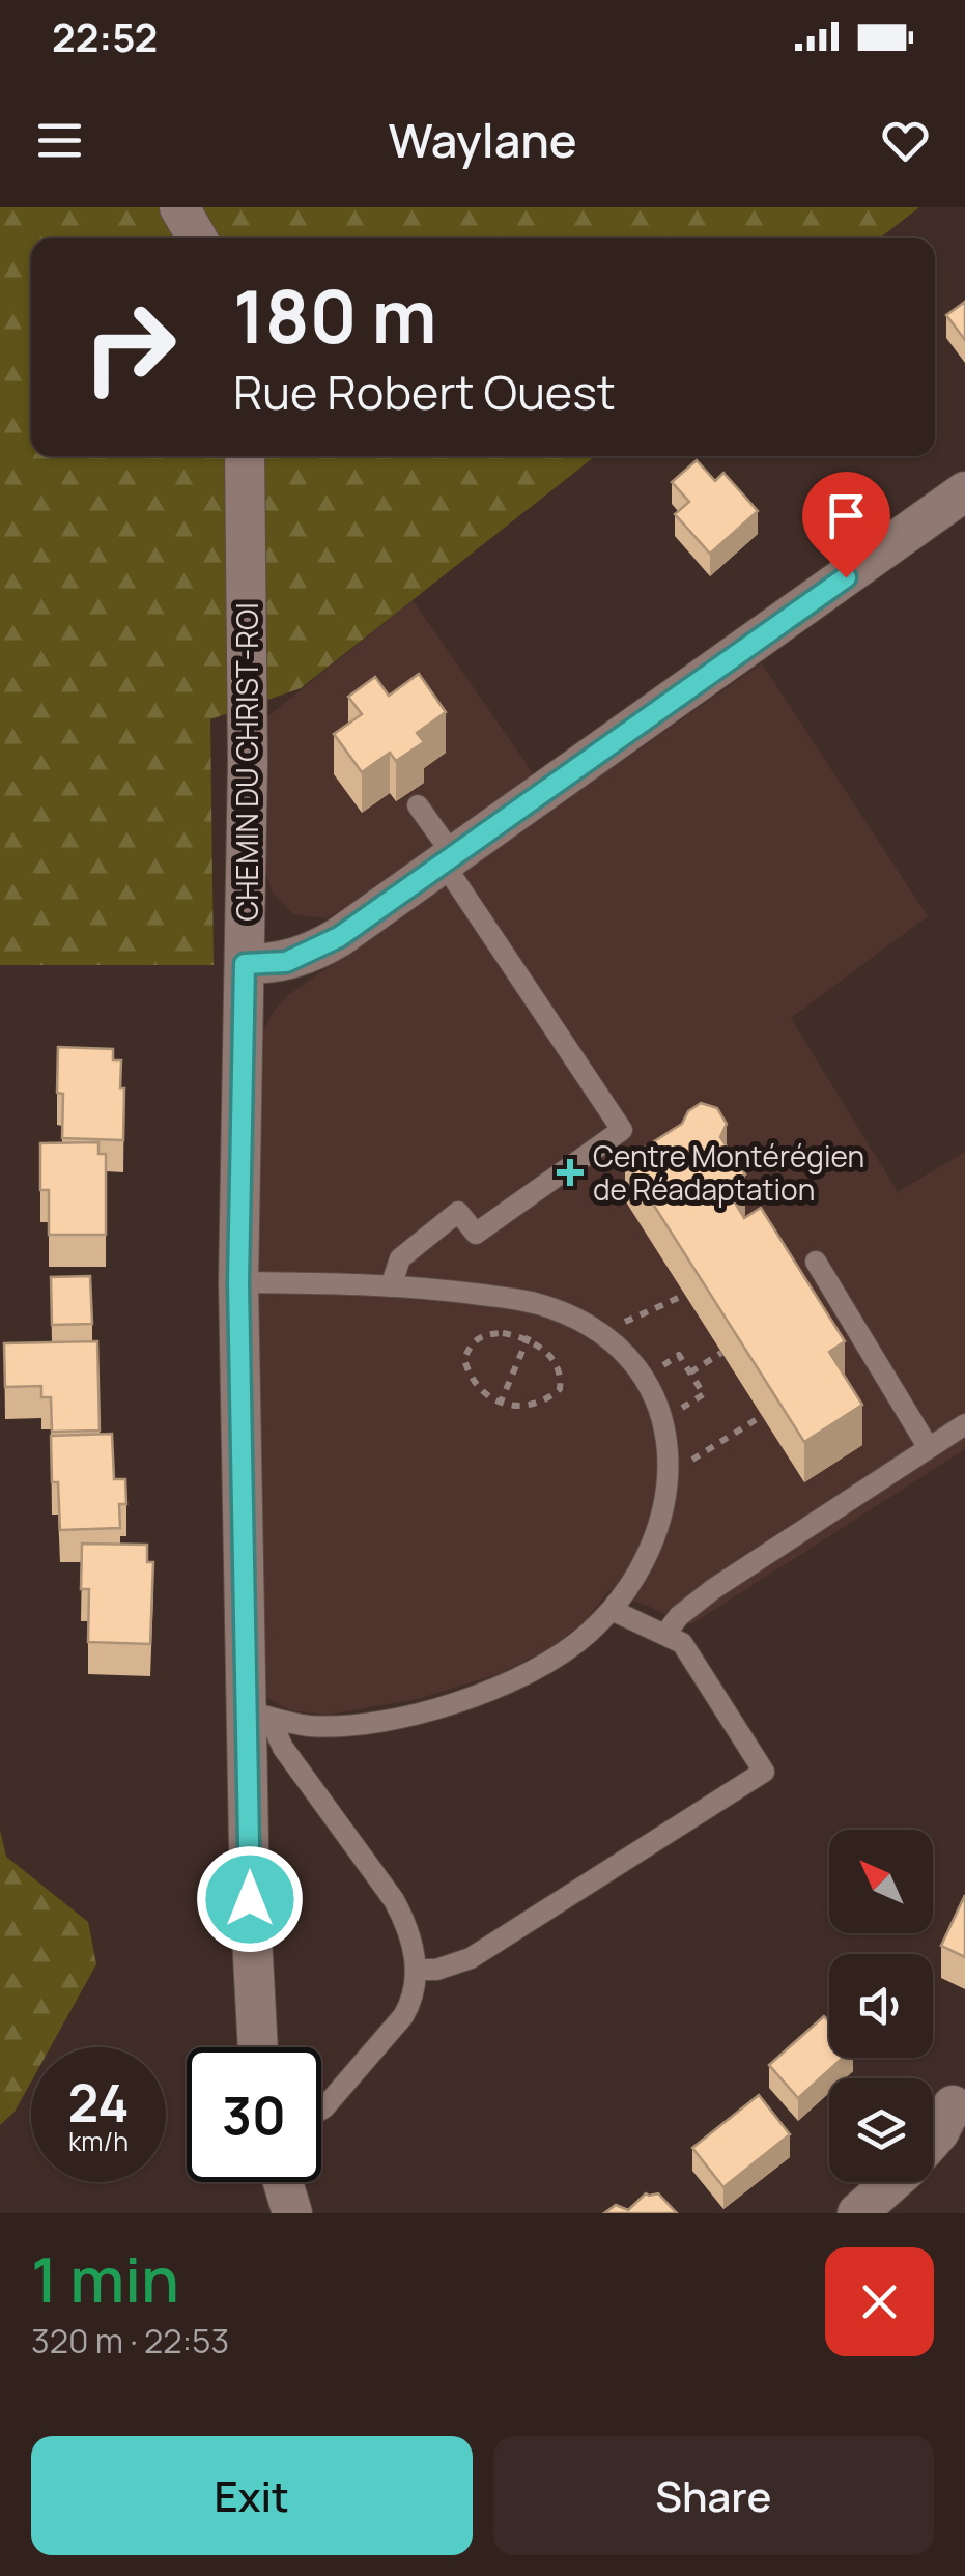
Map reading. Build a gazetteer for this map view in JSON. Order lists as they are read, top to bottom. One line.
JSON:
{"streets":{"street":["CHEMIN DU CHRIST-ROI"]},"places":{"health":["Centre Montérégien de Réadaptation"]},"north":"top left","page":{"status":"22:52","header":"Waylane","turn":["180 m","Rue Robert Ouest"],"speed":"24 km/h","limit":"30","heading":["1 min","320 m · 22:53"],"buttons":["Exit","Share"]}}
